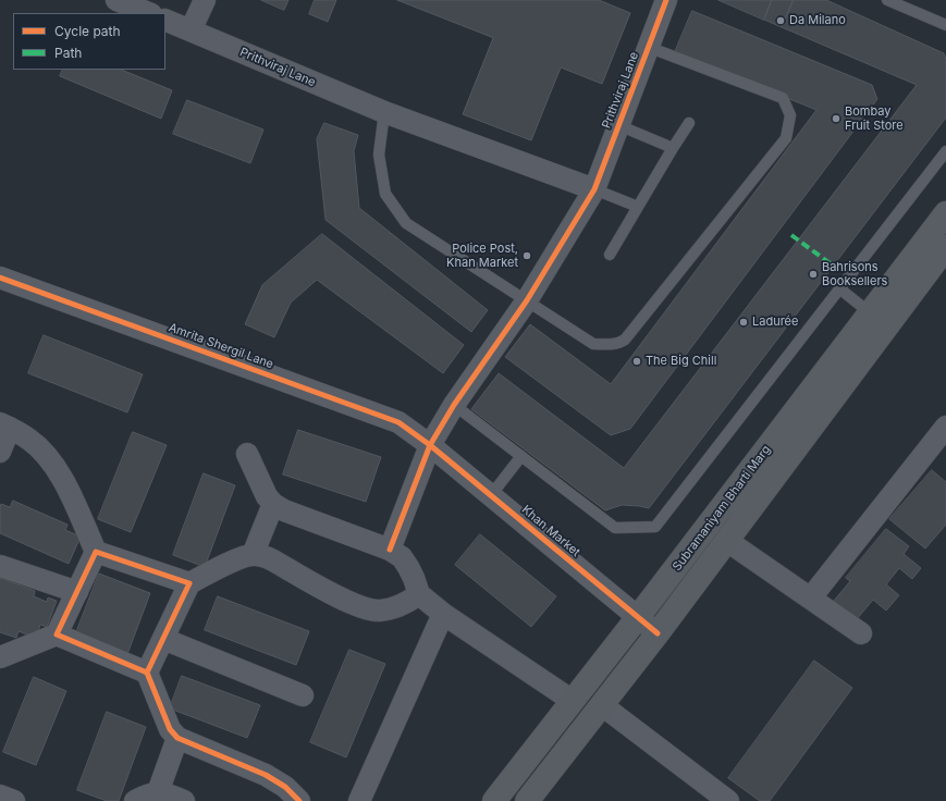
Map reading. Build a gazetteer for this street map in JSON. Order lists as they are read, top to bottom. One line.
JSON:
{"streets":{"main road":["Subramaniyam Bharti Marg"],"street":["Prithviraj Lane","Amrita Shergil Lane","Khan Market"]},"crossings":[["Amrita Shergil Lane","Khan Market"],["Subramaniyam Bharti Marg","Khan Market"]],"places":["Da Milano","Bombay Fruit Store","Police Post, Khan Market","Bahrisons Booksellers","Ladurée","The Big Chill"],"legend":["Cycle path","Path"]}
